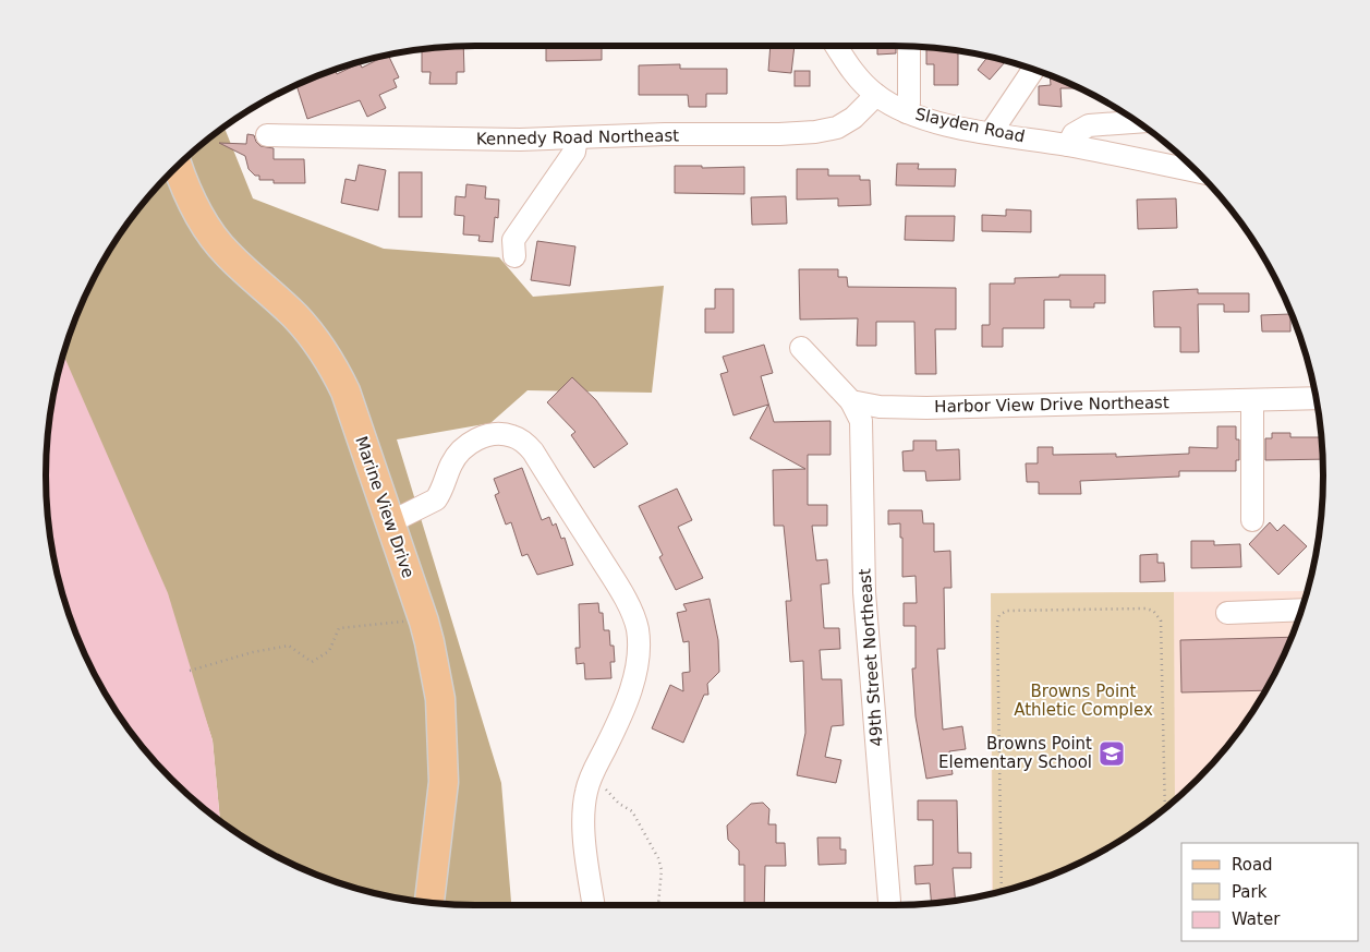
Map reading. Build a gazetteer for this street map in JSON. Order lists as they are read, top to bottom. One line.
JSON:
{"streets":{"main road":["Marine View Drive"],"street":["Slayden Road","Kennedy Road Northeast","Harbor View Drive Northeast","49th Street Northeast"]},"crossings":[["Slayden Road","Kennedy Road Northeast"],["Harbor View Drive Northeast","49th Street Northeast"]],"parks":["Browns Point Athletic Complex"],"places":{"school or university":["Browns Point Elementary School"]},"legend":["Road","Park","Water"]}
